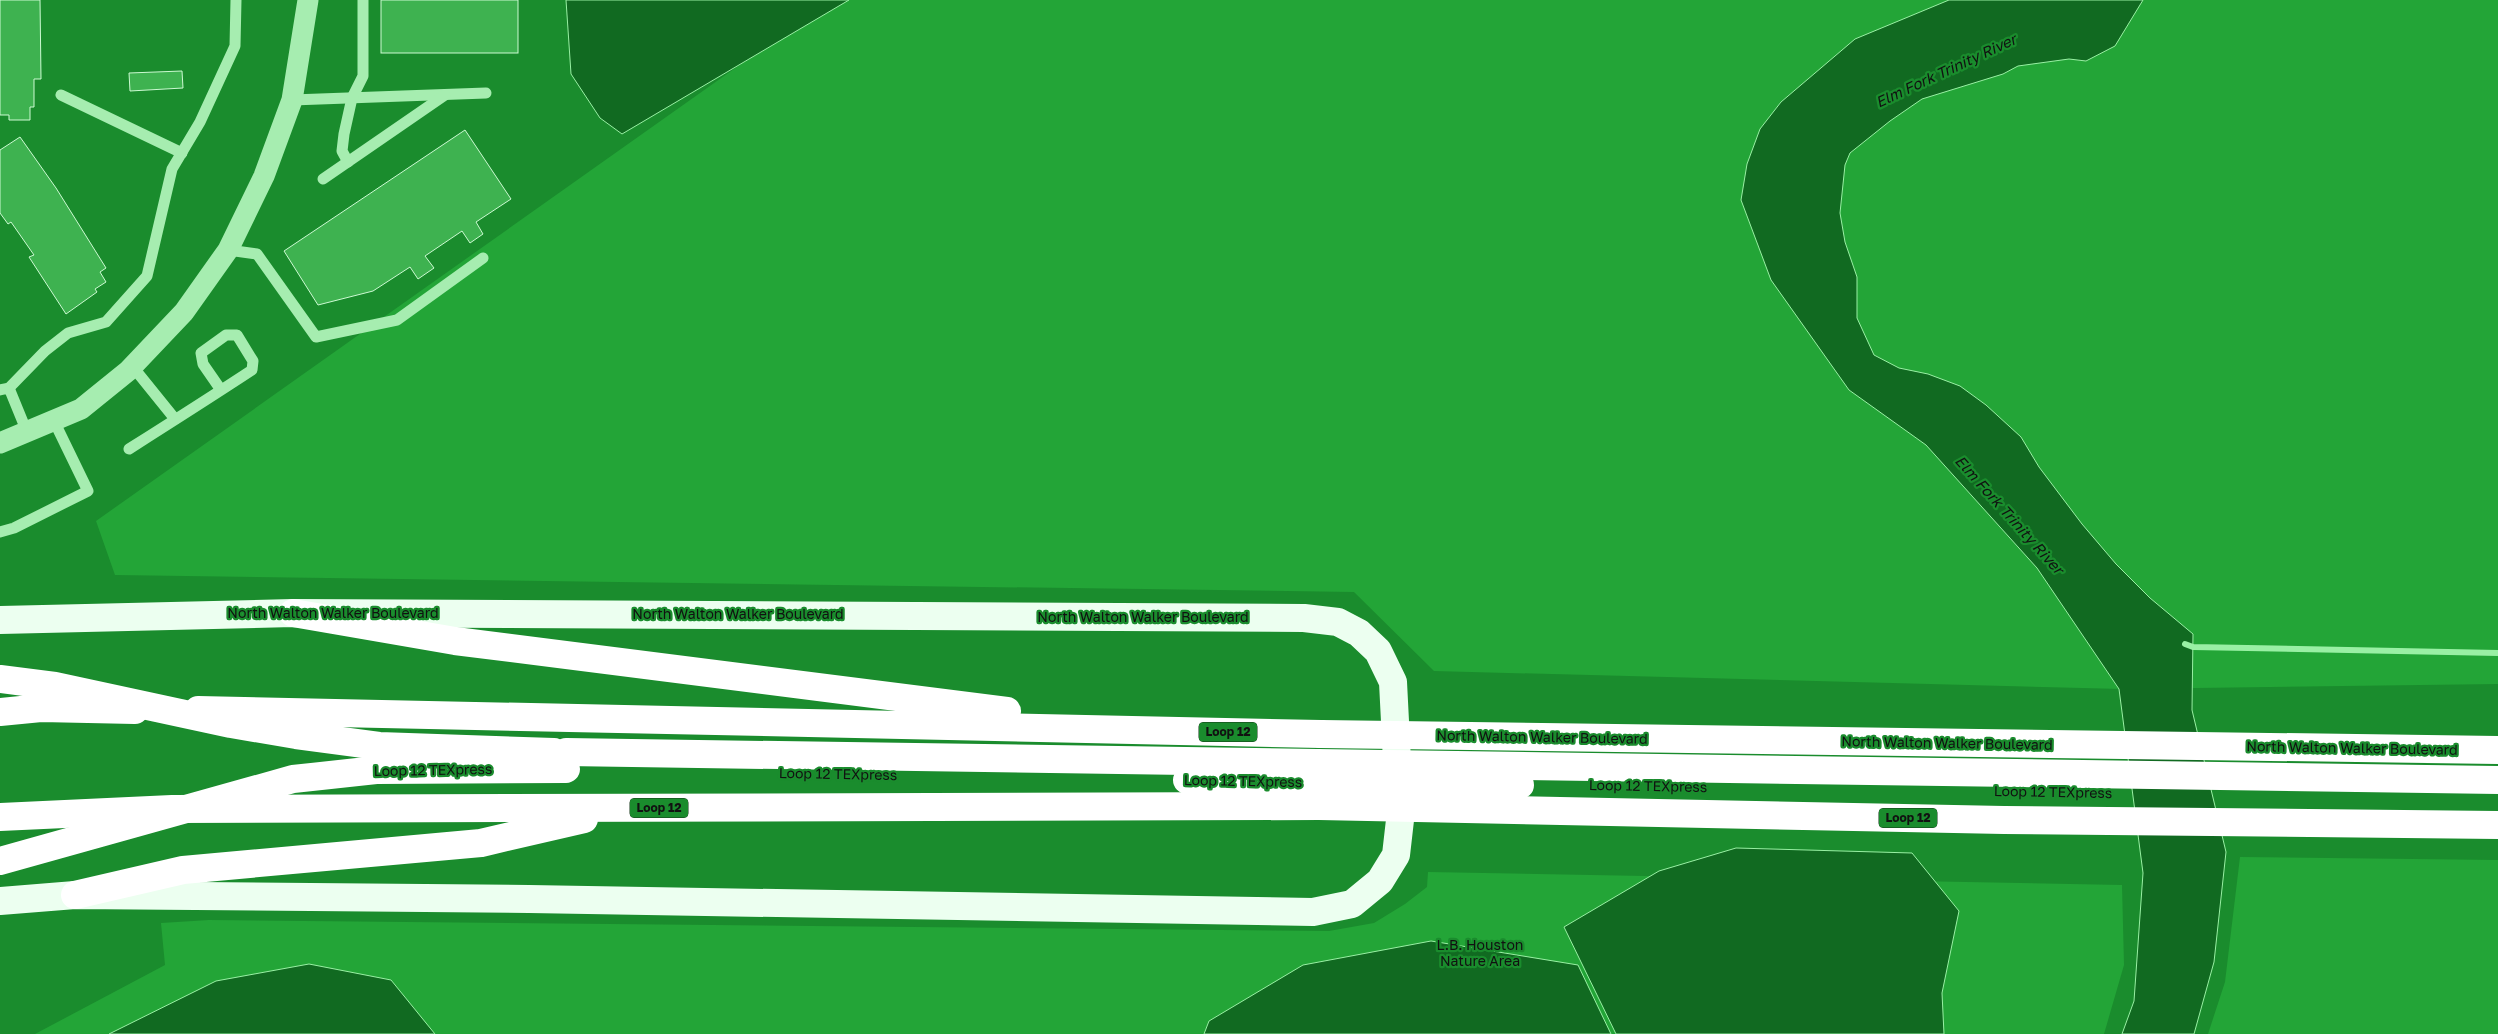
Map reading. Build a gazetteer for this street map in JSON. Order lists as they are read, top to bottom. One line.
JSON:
{"streets":{"highway":["North Walton Walker Boulevard","Loop 12","Loop 12 TEXpress"]},"crossings":[["Loop 12","Loop 12 TEXpress"]],"water":["Elm Fork Trinity River"],"parks":["L.B. Houston Nature Area"]}
